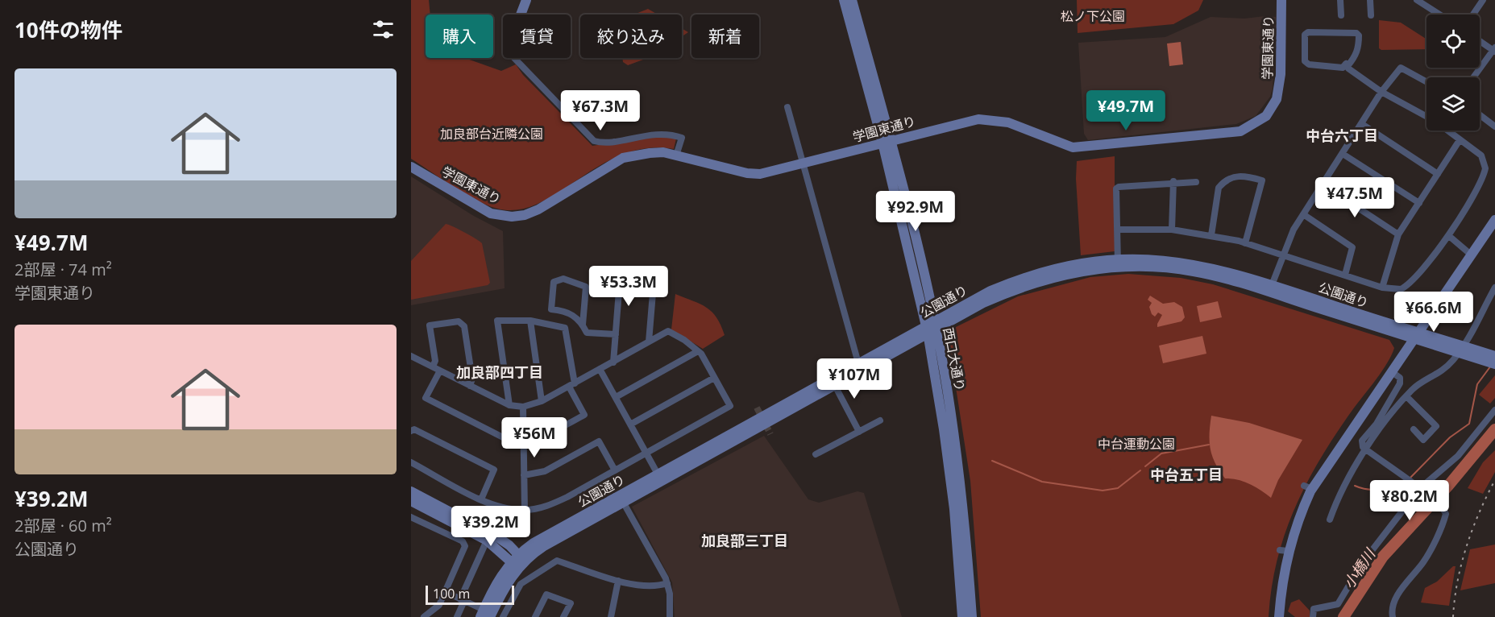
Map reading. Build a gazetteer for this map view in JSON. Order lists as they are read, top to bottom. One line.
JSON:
{"streets":{"street":["学園東通り","公園通り","西口大通り"]},"crossings":[["学園東通り","西口大通り"],["公園通り","西口大通り"]],"districts":["中台六丁目","加良部四丁目","中台五丁目","加良部三丁目"],"water":["小橋川"],"parks":["松ノ下公園","加良部台近隣公園","中台運動公園"],"scale_bar":"100 m","page":{"heading":"10件の物件","chip":["購入","賃貸","絞り込み","新着"],"list":[{"name":"¥49.7M","note":"2部屋 · 74 m² · 学園東通り"},{"name":"¥39.2M","note":"2部屋 · 60 m² · 公園通り"}],"price":["¥67.3M","¥49.7M","¥47.5M","¥92.9M","¥53.3M","¥66.6M","¥107M","¥56M","¥80.2M","¥39.2M"],"scale":"100 m"}}
